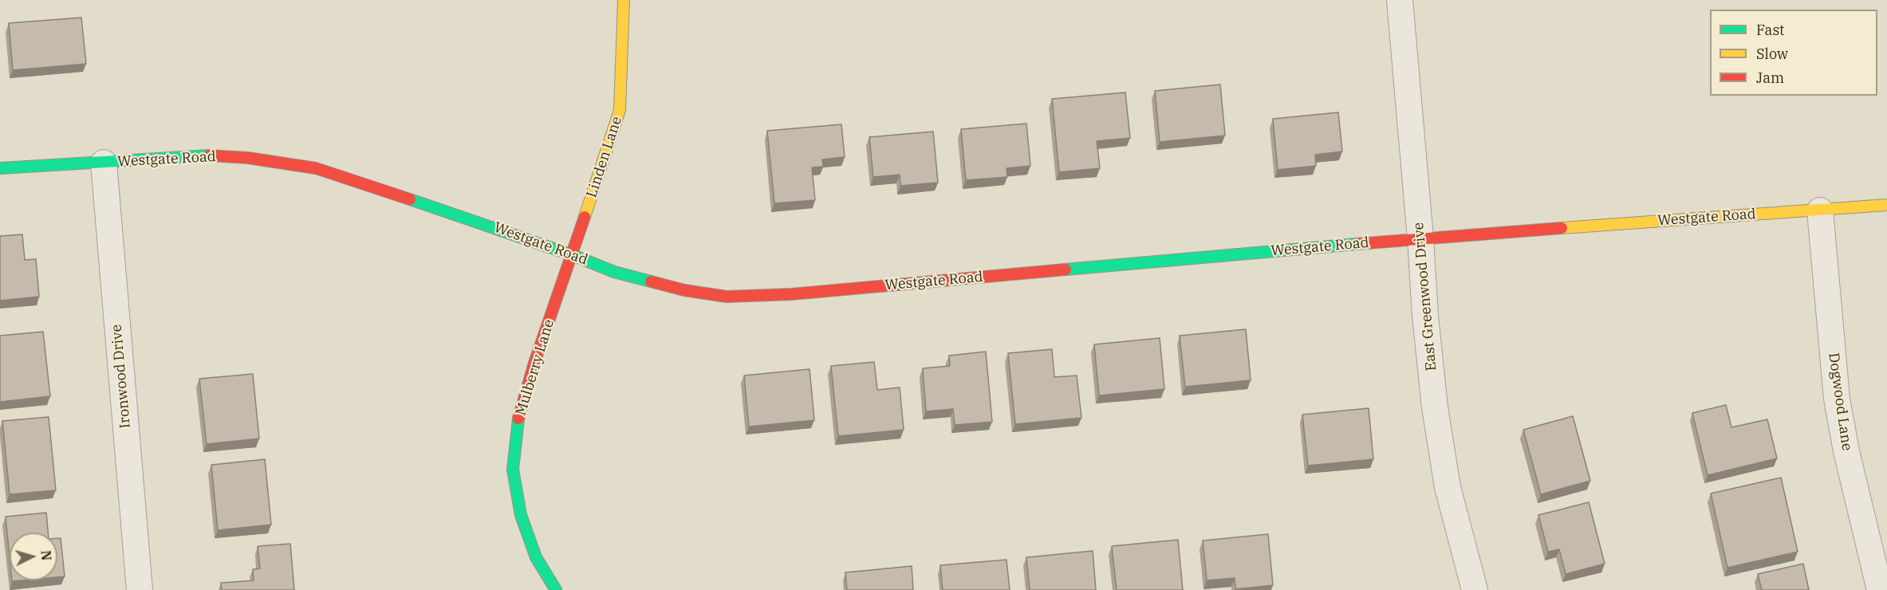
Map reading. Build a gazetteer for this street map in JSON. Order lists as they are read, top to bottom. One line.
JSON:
{"streets":{"street":["Linden Lane","Westgate Road","East Greenwood Drive","Mulberry Lane","Ironwood Drive","Dogwood Lane"]},"crossings":[["Linden Lane","Westgate Road"],["Linden Lane","Mulberry Lane"],["Westgate Road","East Greenwood Drive"],["Westgate Road","Mulberry Lane"],["Westgate Road","Ironwood Drive"],["Westgate Road","Dogwood Lane"]],"legend":["Fast","Slow","Jam"],"north":"right"}
